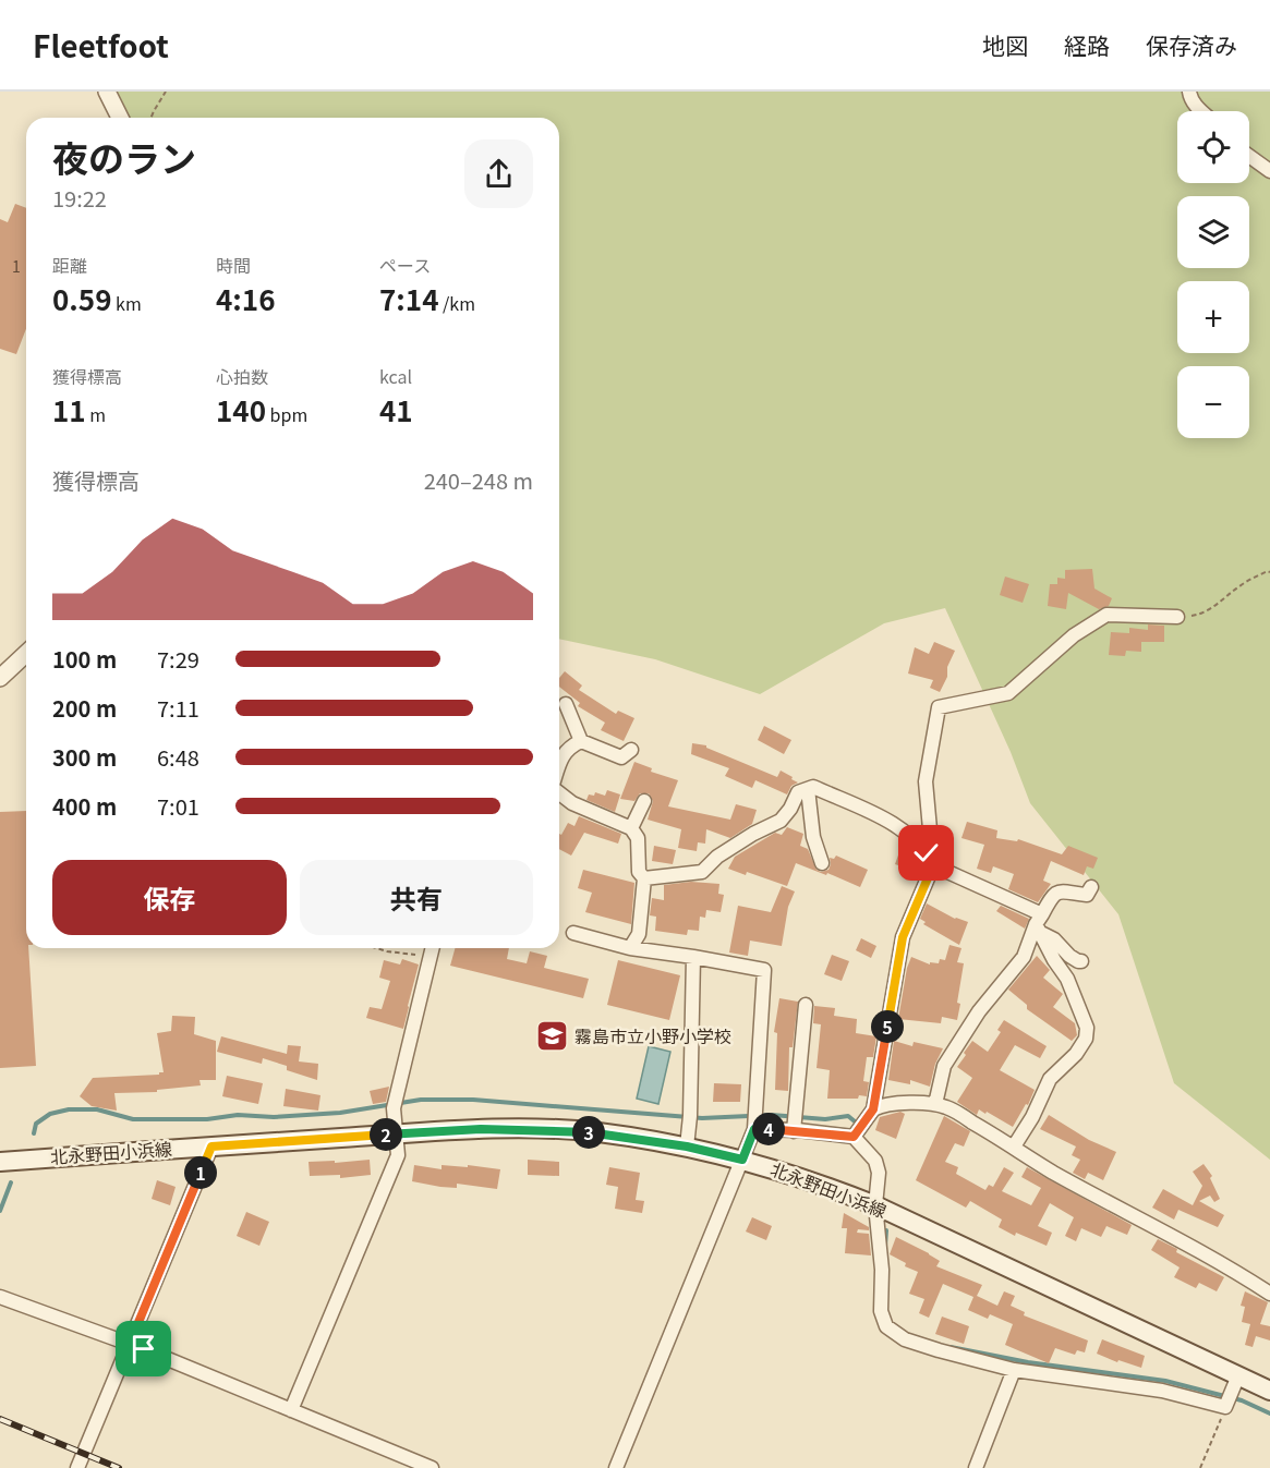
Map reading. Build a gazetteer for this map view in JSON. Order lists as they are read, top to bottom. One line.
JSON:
{"streets":{"main road":["北永野田小浜線"]},"places":{"school or university":["霧島市立小野小学校"]},"house_numbers":["1"],"page":{"header":"Fleetfoot","nav":["地図","経路","保存済み"],"map_buttons":["+","−"],"heading":["夜のラン","19:22"],"stats":[["距離","0.59 km"],["時間","4:16"],["ペース","7:14 /km"],["獲得標高","11 m"],["心拍数","140 bpm"],["kcal","41"]],"chart":["獲得標高","240–248 m"],"list":[{"name":"100 m","note":"7:29"},{"name":"200 m","note":"7:11"},{"name":"300 m","note":"6:48"},{"name":"400 m","note":"7:01"}],"buttons":["保存","共有"],"pins":["5","4","3","2","1"]}}
